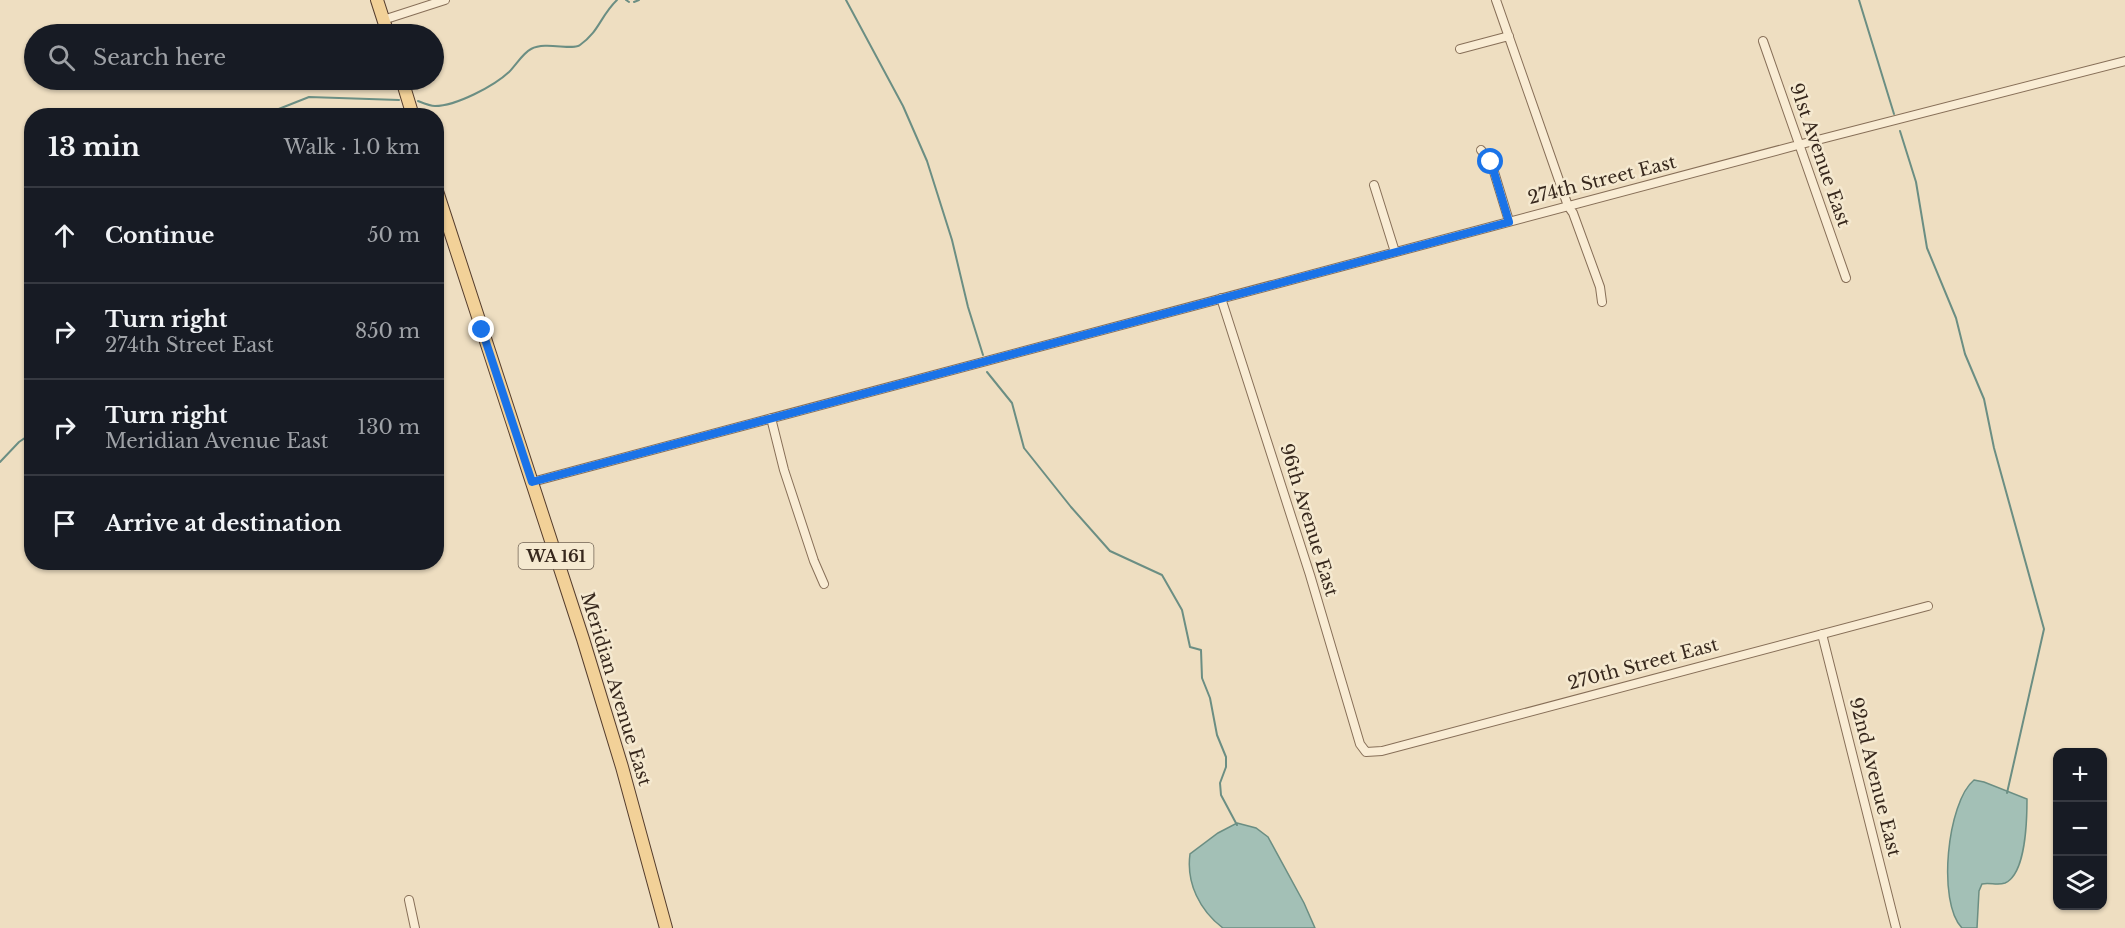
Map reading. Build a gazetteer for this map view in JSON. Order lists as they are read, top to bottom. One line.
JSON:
{"streets":{"main road":["WA 161","Meridian Avenue East"],"street":["91st Avenue East","274th Street East","96th Avenue East","270th Street East","92nd Avenue East"]},"crossings":[["91st Avenue East","274th Street East"],["274th Street East","96th Avenue East"],["274th Street East","Meridian Avenue East"],["96th Avenue East","270th Street East"],["270th Street East","92nd Avenue East"]],"page":{"search":"Search here","heading":["13 min","Walk · 1.0 km"],"list":[["Continue","50 m"],["Turn right","274th Street East","850 m"],["Turn right","Meridian Avenue East","130 m"],"Arrive at destination"],"map_buttons":["+","−"]}}
